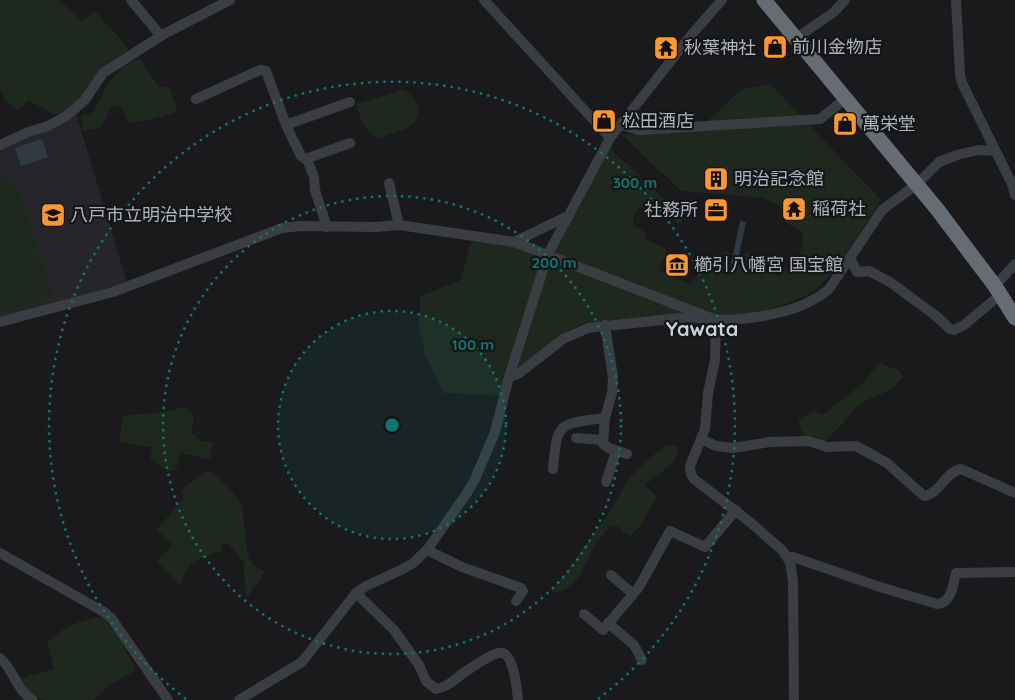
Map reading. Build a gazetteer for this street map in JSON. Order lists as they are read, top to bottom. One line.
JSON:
{"districts":["Yawata"],"places":{"shop":["前川金物店","松田酒店","萬栄堂"],"temple":["秋葉神社","稲荷社"],"building":["明治記念館"],"office":["社務所"],"school or university":["八戸市立明治中学校"],"museum":["櫛引八幡宮 国宝館"]},"rings":["300 m","200 m","100 m"]}
